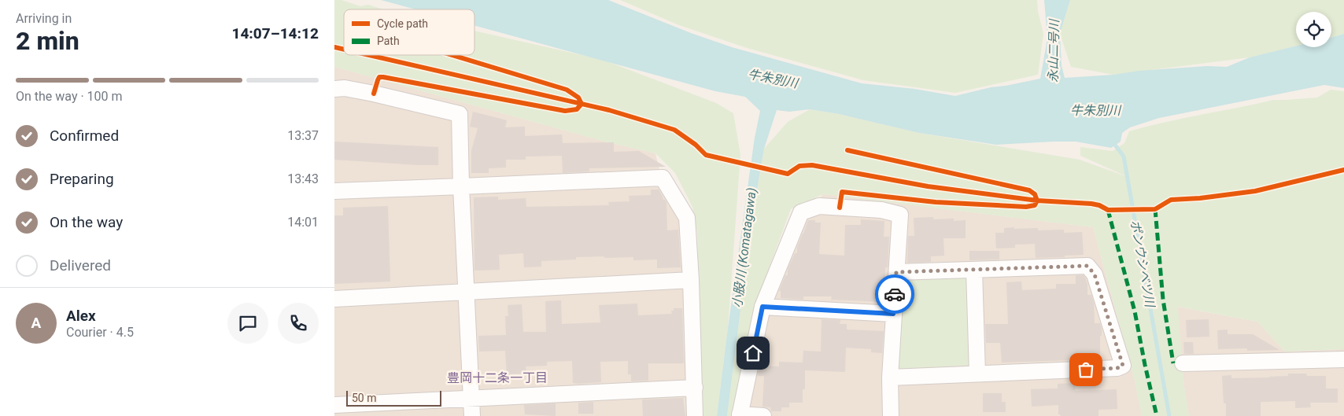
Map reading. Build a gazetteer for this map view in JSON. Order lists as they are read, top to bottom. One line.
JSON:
{"districts":["豊岡十二条一丁目"],"water":["永山二号川","牛朱別川","小股川 (Komatagawa)","ポンウシベツ川"],"legend":["Cycle path","Path"],"scale_bar":"50 m","page":{"heading":["2 min","Arriving in","14:07–14:12"],"panel":["Alex","Courier · 4.5"],"bar":"On the way · 100 m","list":[["Confirmed","13:37"],["Preparing","13:43"],["On the way","14:01"],"Delivered"],"round":"A","scale":"50 m"}}
